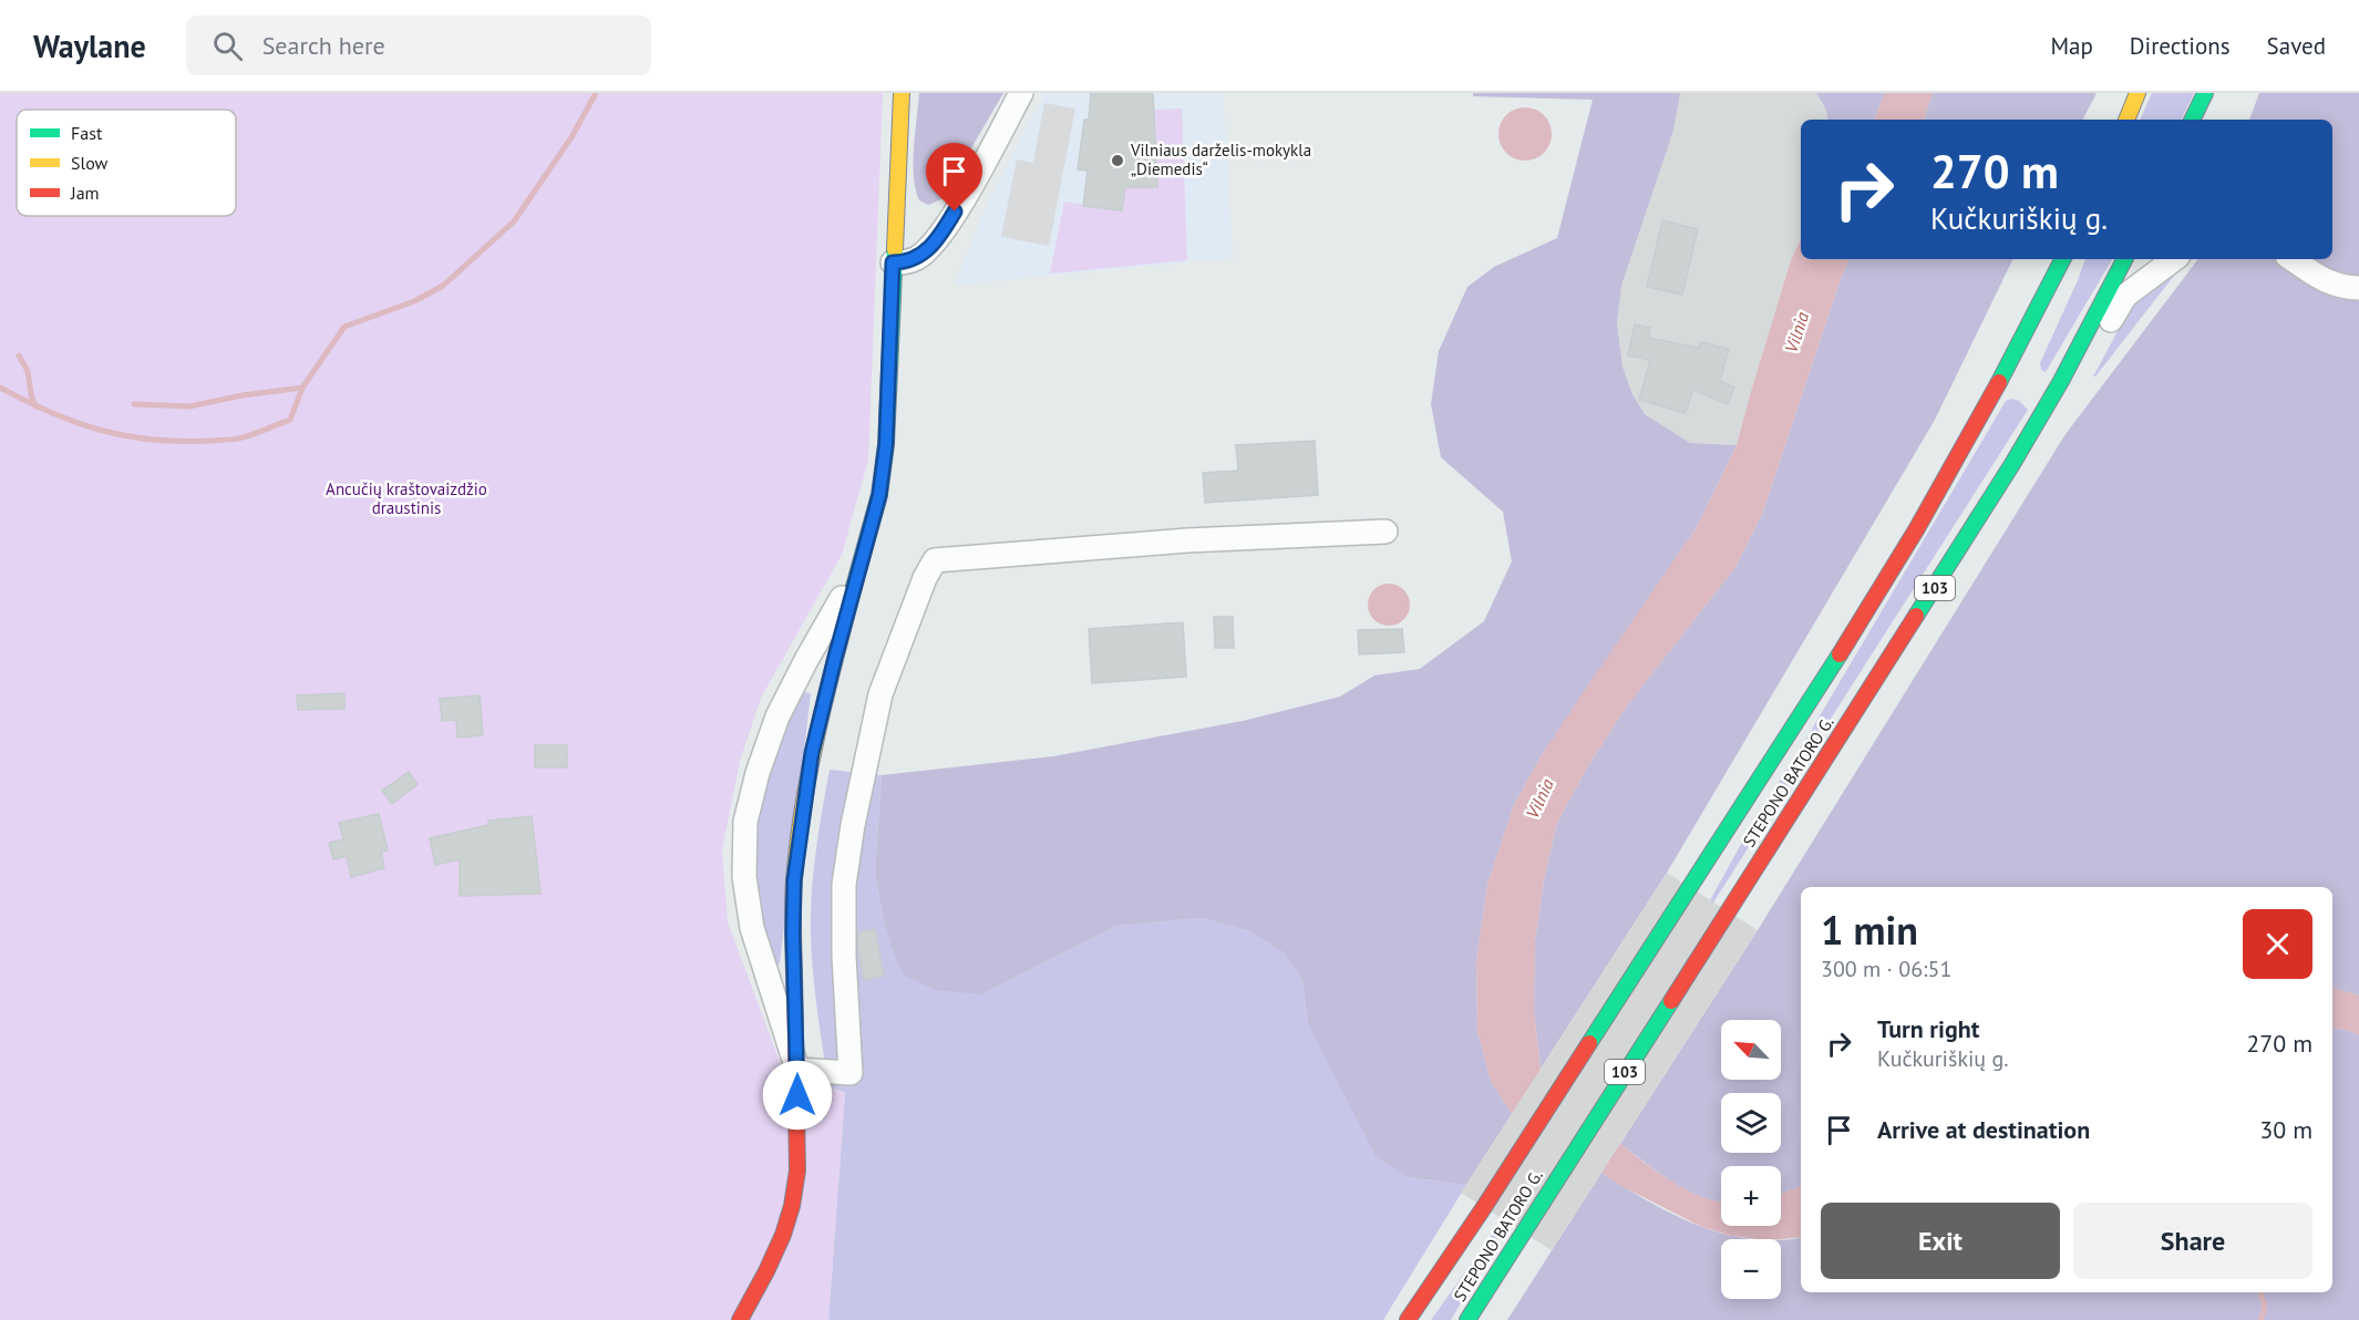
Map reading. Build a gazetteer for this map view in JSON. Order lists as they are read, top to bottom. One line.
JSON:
{"streets":{"main road":["103","STEPONO BATORO G."]},"water":["Vilnia"],"parks":["Ancučių kraštovaizdžio draustinis"],"places":["Vilniaus darželis-mokykla „Diemedis“"],"legend":["Fast","Slow","Jam"],"north":"top left","page":{"header":"Waylane","search":"Search here","nav":["Map","Directions","Saved"],"turn":["270 m","Kučkuriškių g."],"heading":["1 min","300 m · 06:51"],"list":[{"name":"Turn right","note":"Kučkuriškių g.","value":"270 m"},{"name":"Arrive at destination","value":"30 m"}],"map_buttons":["+","−"],"buttons":["Exit","Share"]}}
